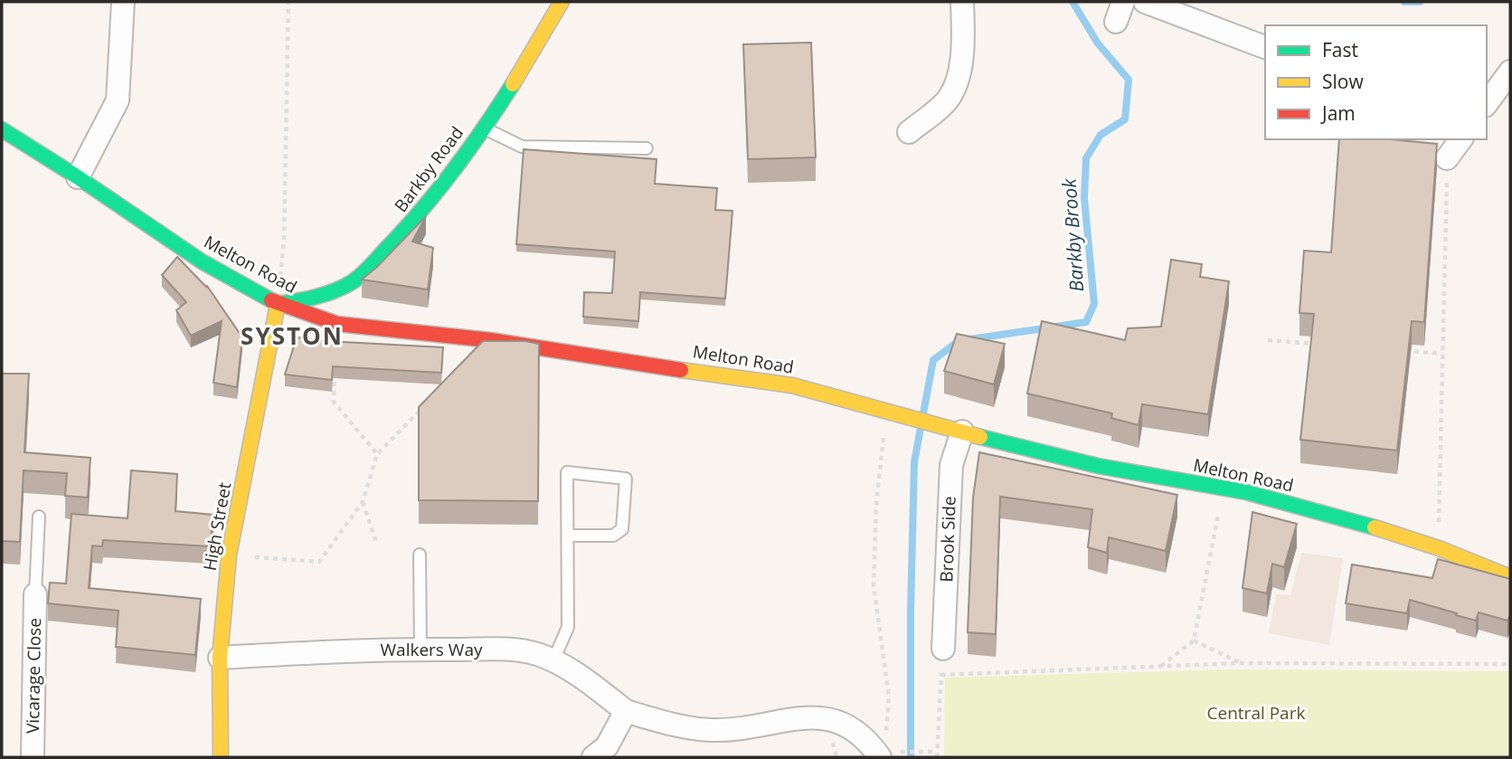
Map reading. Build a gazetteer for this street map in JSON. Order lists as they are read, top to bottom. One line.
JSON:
{"streets":{"street":["Barkby Road","Melton Road","High Street","Brook Side","Walkers Way","Vicarage Close"]},"crossings":[["Barkby Road","Melton Road"],["Barkby Road","High Street"],["Melton Road","High Street"],["Melton Road","Brook Side"],["High Street","Walkers Way"]],"districts":["SYSTON"],"water":["Barkby Brook"],"parks":["Central Park"],"legend":["Fast","Slow","Jam"]}
